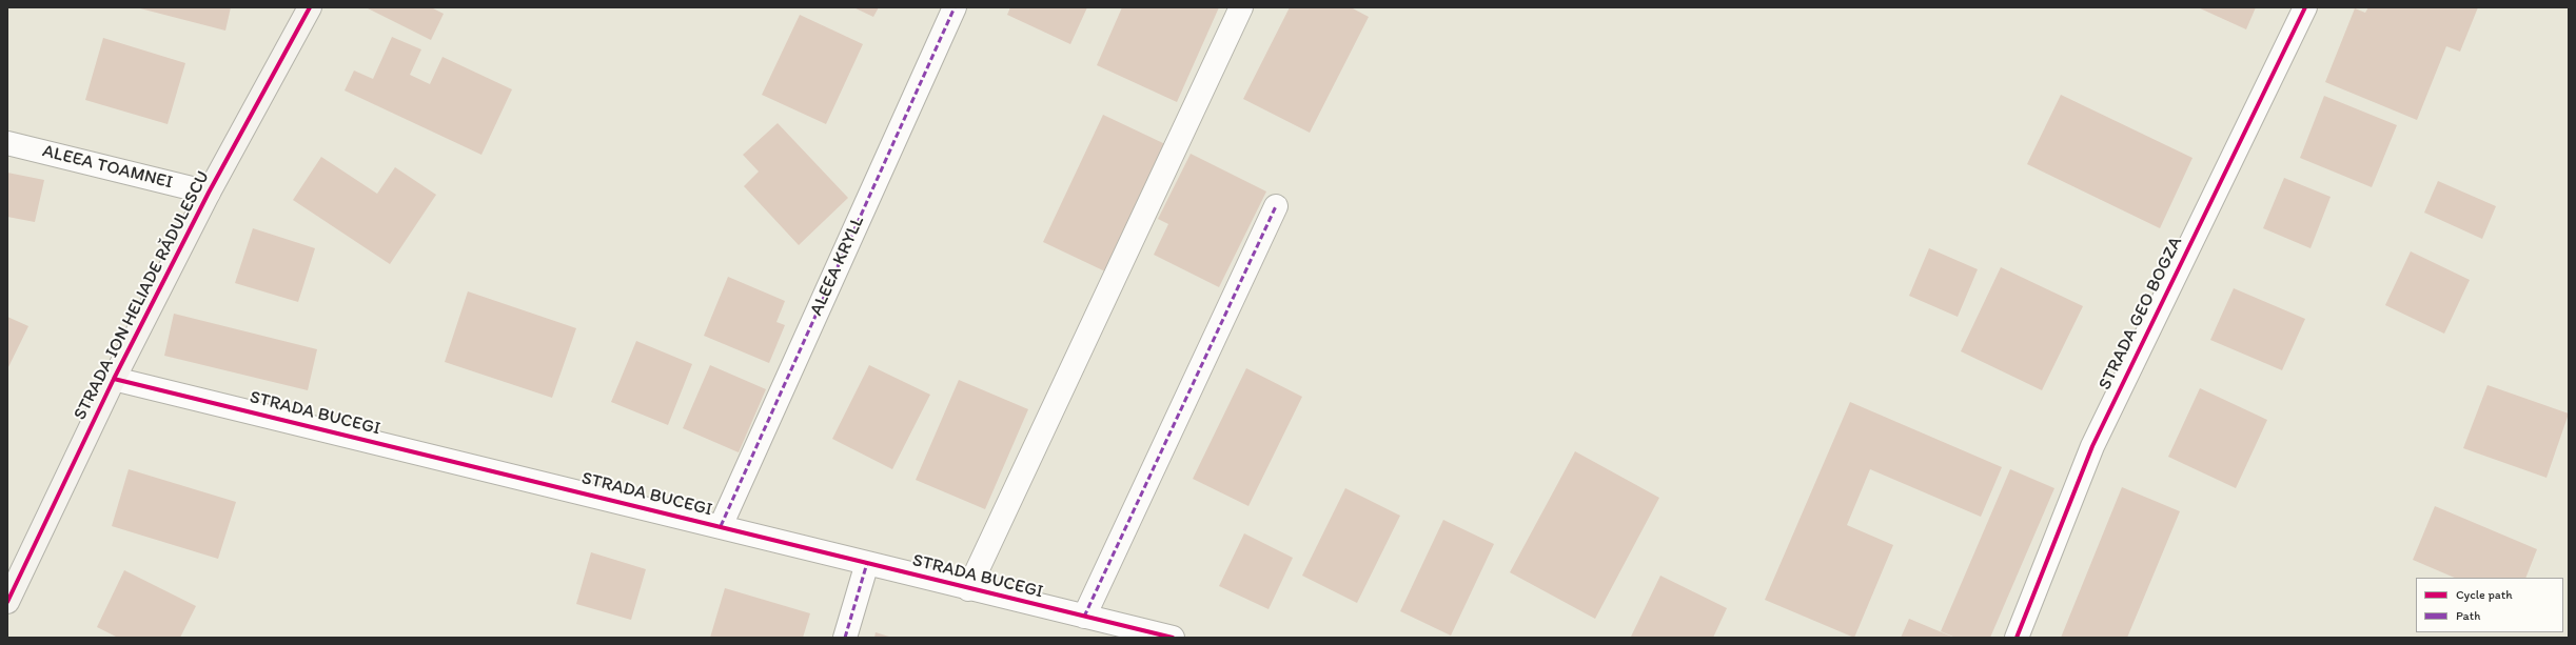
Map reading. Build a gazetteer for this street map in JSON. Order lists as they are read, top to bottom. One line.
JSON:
{"streets":{"street":["ALEEA TOAMNEI","ALEEA KRYLL","STRADA ION HELIADE RĂDULESCU","STRADA GEO BOGZA","STRADA BUCEGI"]},"crossings":[["ALEEA TOAMNEI","STRADA ION HELIADE RĂDULESCU"],["ALEEA KRYLL","STRADA BUCEGI"],["STRADA ION HELIADE RĂDULESCU","STRADA BUCEGI"]],"legend":["Cycle path","Path"]}
